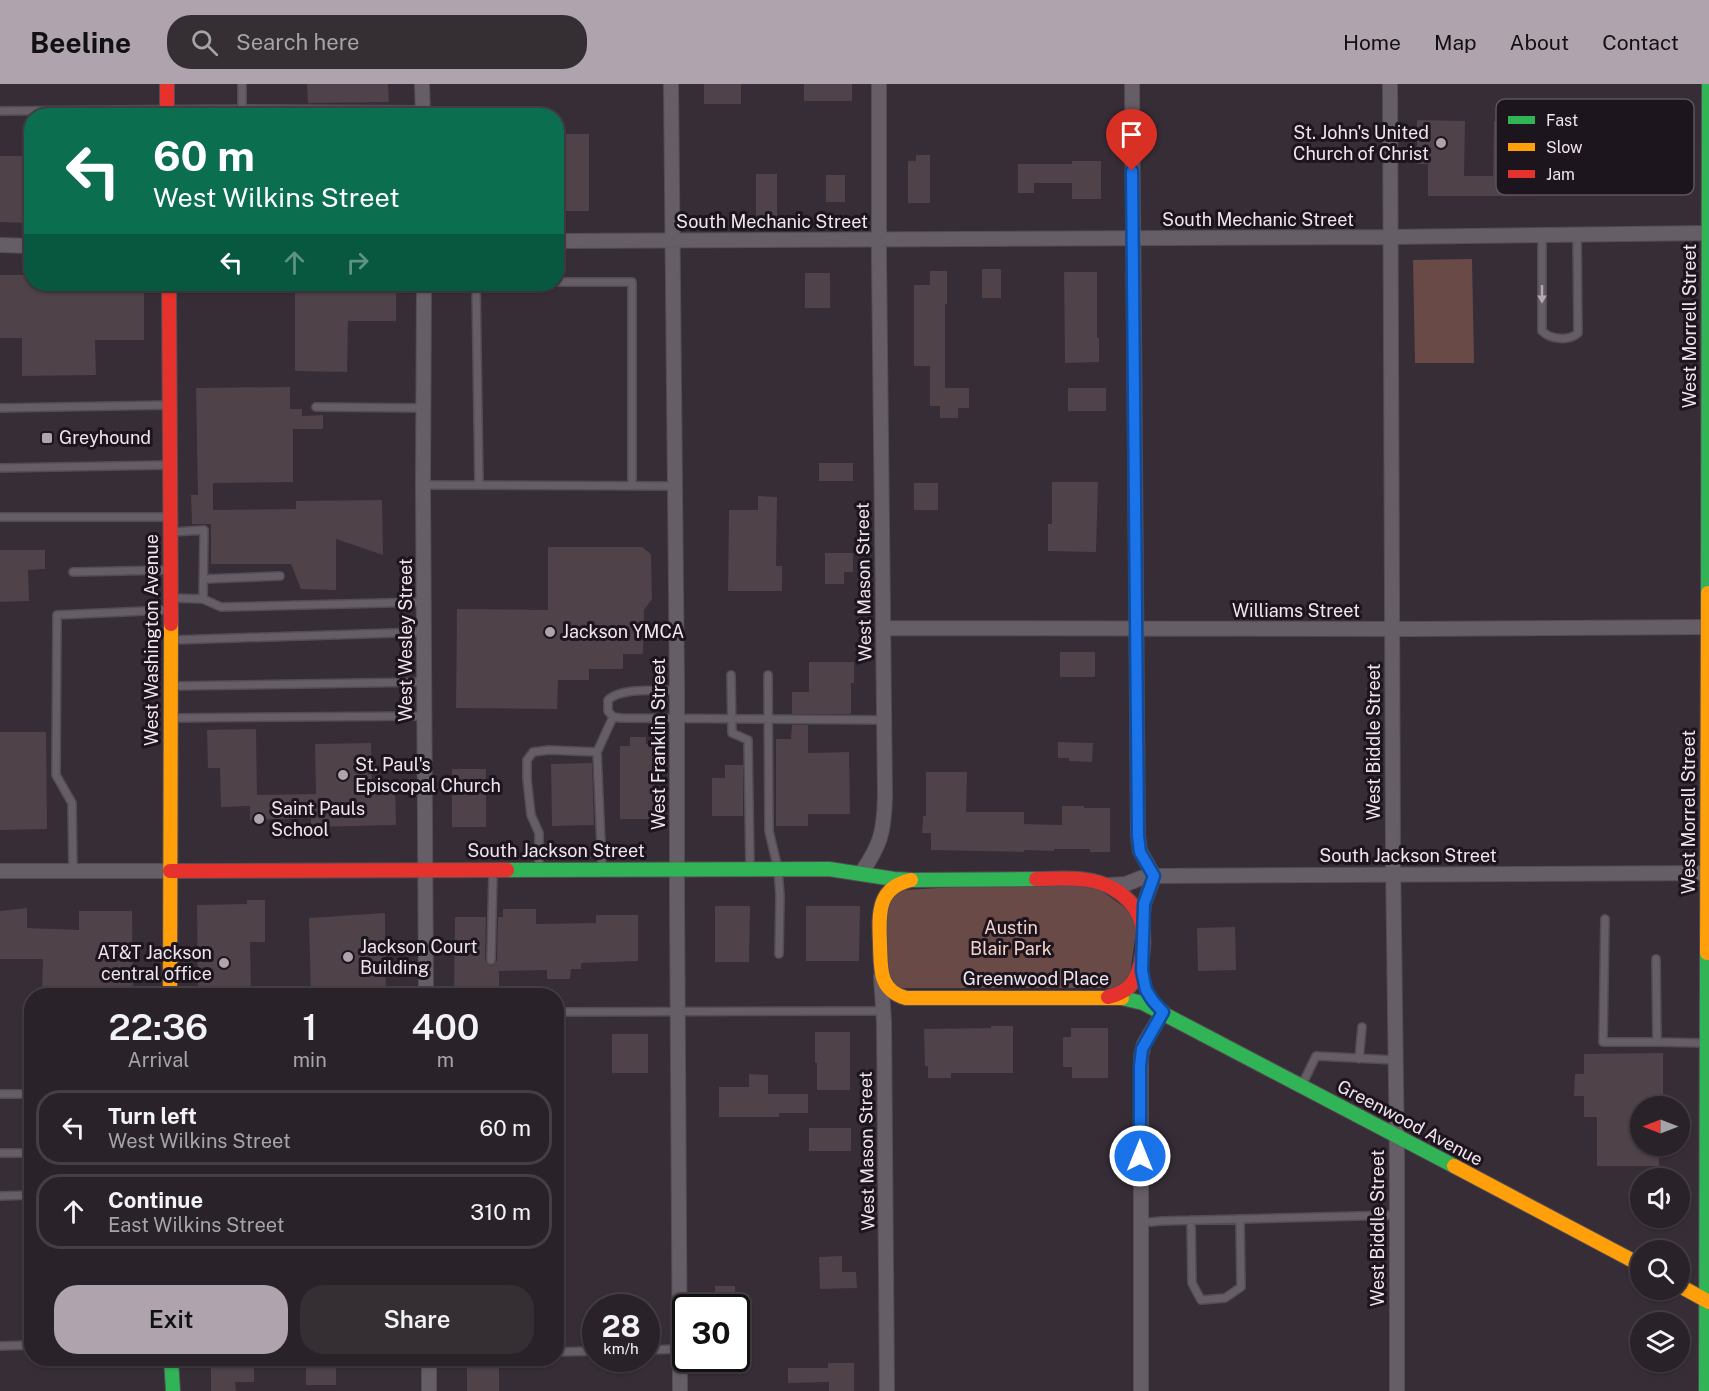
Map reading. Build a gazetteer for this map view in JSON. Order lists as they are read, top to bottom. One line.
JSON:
{"streets":{"street":["South Mechanic Street","West Morrell Street","West Mason Street","Williams Street","West Washington Avenue","West Wesley Street","West Biddle Street","West Franklin Street","South Jackson Street","Greenwood Place","Greenwood Avenue"]},"crossings":[["South Mechanic Street","West Morrell Street"],["South Mechanic Street","West Mason Street"],["South Mechanic Street","West Biddle Street"],["South Mechanic Street","West Franklin Street"],["West Morrell Street","Williams Street"],["West Morrell Street","South Jackson Street"],["West Mason Street","Williams Street"],["West Mason Street","South Jackson Street"],["Williams Street","West Biddle Street"],["West Washington Avenue","South Jackson Street"],["West Wesley Street","South Jackson Street"],["West Biddle Street","South Jackson Street"],["West Biddle Street","Greenwood Avenue"],["West Franklin Street","South Jackson Street"],["Greenwood Place","Greenwood Avenue"]],"parks":["Austin Blair Park"],"places":{"other":["St. John's United Church of Christ","Jackson YMCA","St. Paul's Episcopal Church","Saint Pauls School","Jackson Court Building","AT&T Jackson central office"],"transit":["Greyhound"]},"legend":["Fast","Slow","Jam"],"north":"left","page":{"header":"Beeline","search":"Search here","nav":["Home","Map","About","Contact"],"turn":["60 m","West Wilkins Street"],"eta":["22:36","Arrival","1","min","400","m"],"list":[{"name":"Turn left","note":"West Wilkins Street","value":"60 m"},{"name":"Continue","note":"East Wilkins Street","value":"310 m"}],"buttons":["Exit","Share"],"speed":"28 km/h","limit":"30"}}
